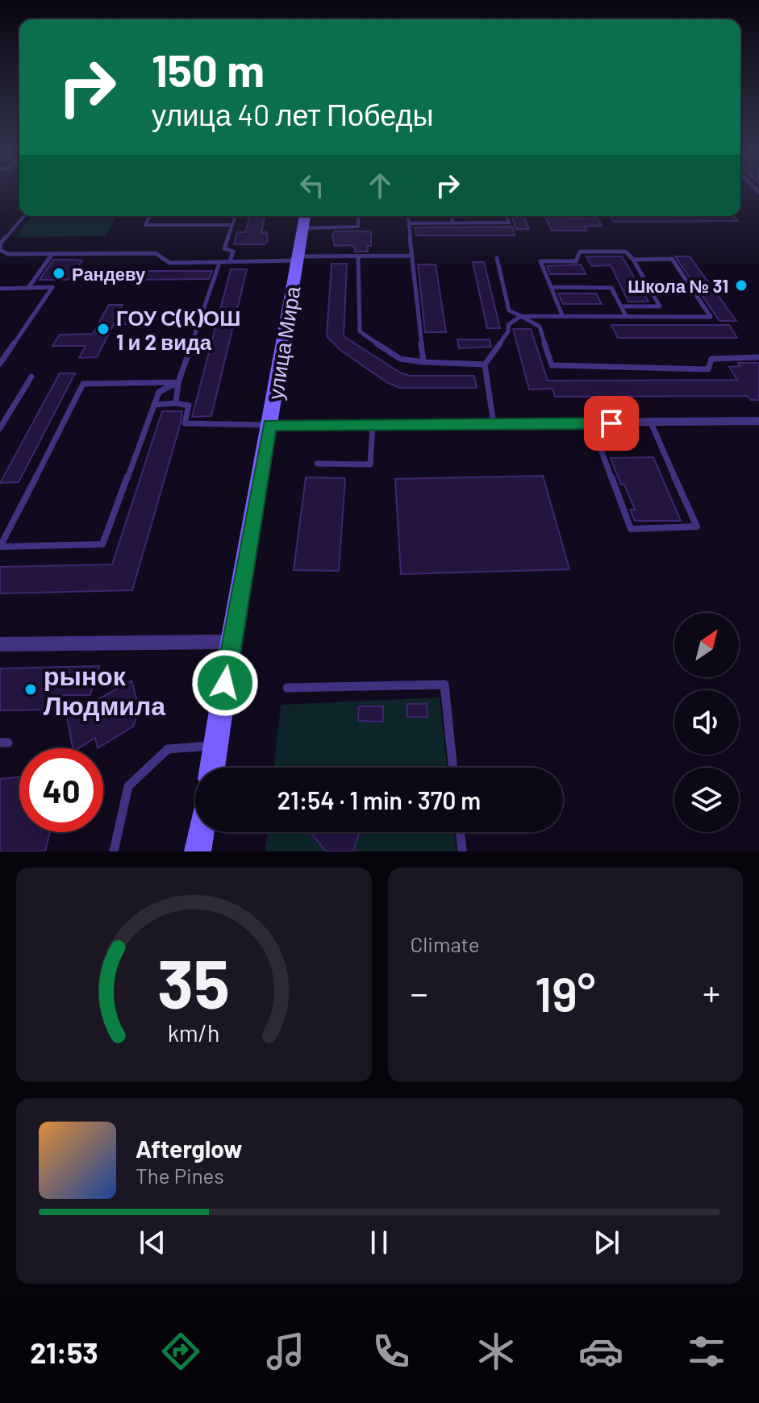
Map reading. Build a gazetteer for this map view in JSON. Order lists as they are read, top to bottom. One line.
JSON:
{"streets":{"street":["улица Мира"]},"places":["Рандеву","Школа № 31","ГОУ С(К)ОШ 1 и 2 вида","рынок Людмила"],"north":"top right","page":{"turn":["150 m","улица 40 лет Победы"],"limit":"40","trip":"21:54 · 1 min · 370 m","tile":"Climate","heat":["−","19°","+"],"song":["Afterglow","The Pines"],"tabs":"21:53","gauge":["35","km/h"]}}
